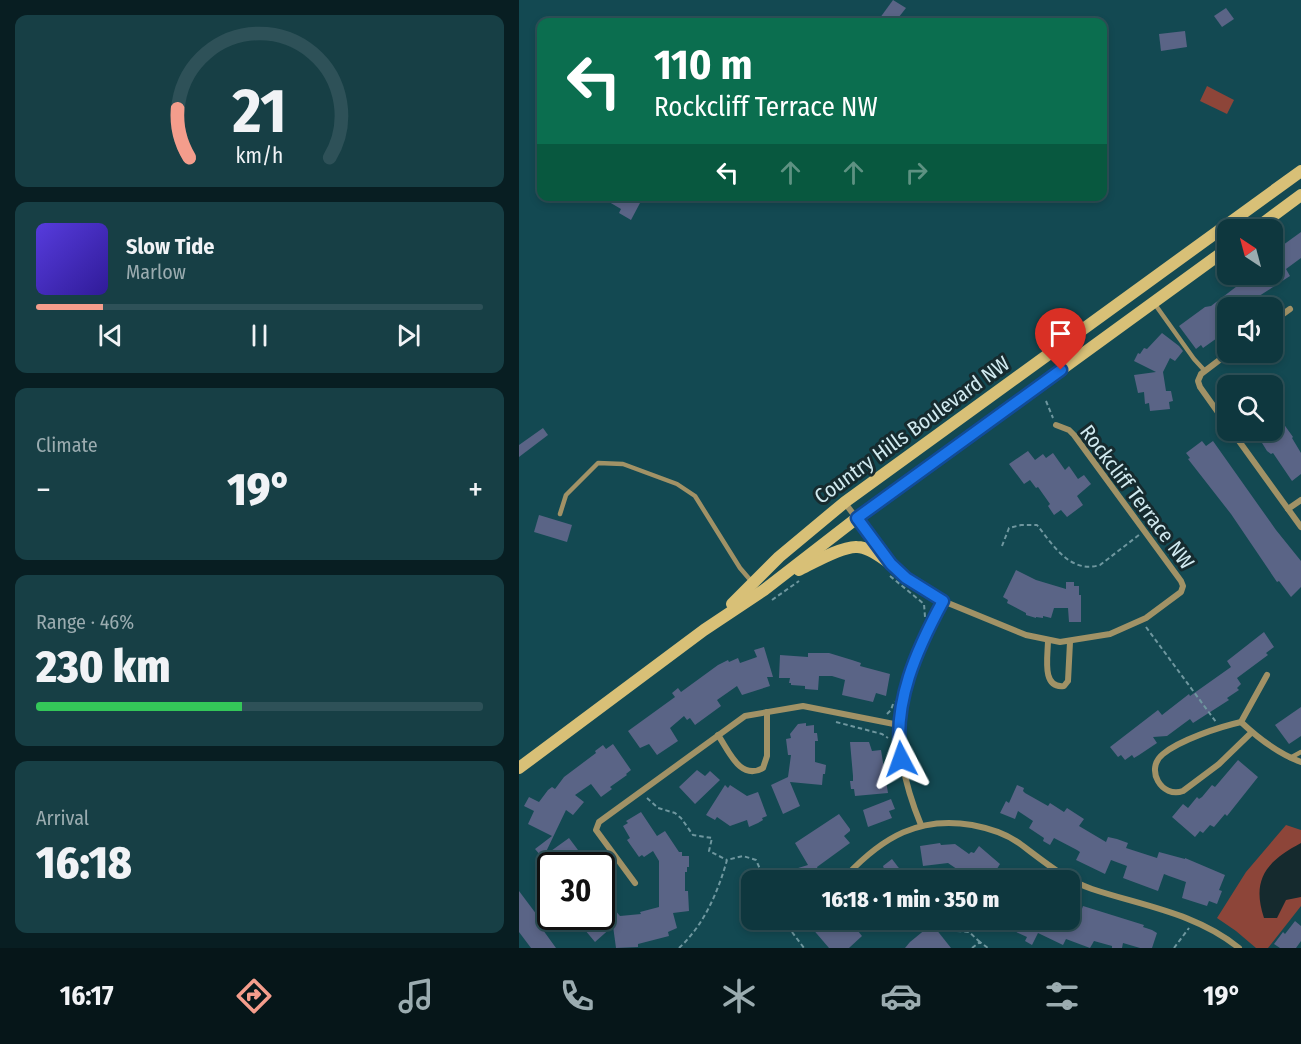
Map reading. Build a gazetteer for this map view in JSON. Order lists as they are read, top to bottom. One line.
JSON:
{"streets":{"main road":["Country Hills Boulevard NW"],"street":["Rockcliff Terrace NW"]},"crossings":[["Country Hills Boulevard NW","Rockcliff Terrace NW"]],"north":"top left","page":{"turn":["110 m","Rockcliff Terrace NW"],"song":["Slow Tide","Marlow"],"tile":["Climate",["Range · 46%","230 km"],["Arrival","16:18"]],"heat":["−","19°","+"],"limit":"30","trip":"16:18 · 1 min · 350 m","tabs":["16:17","19°"],"gauge":["21","km/h"]}}
